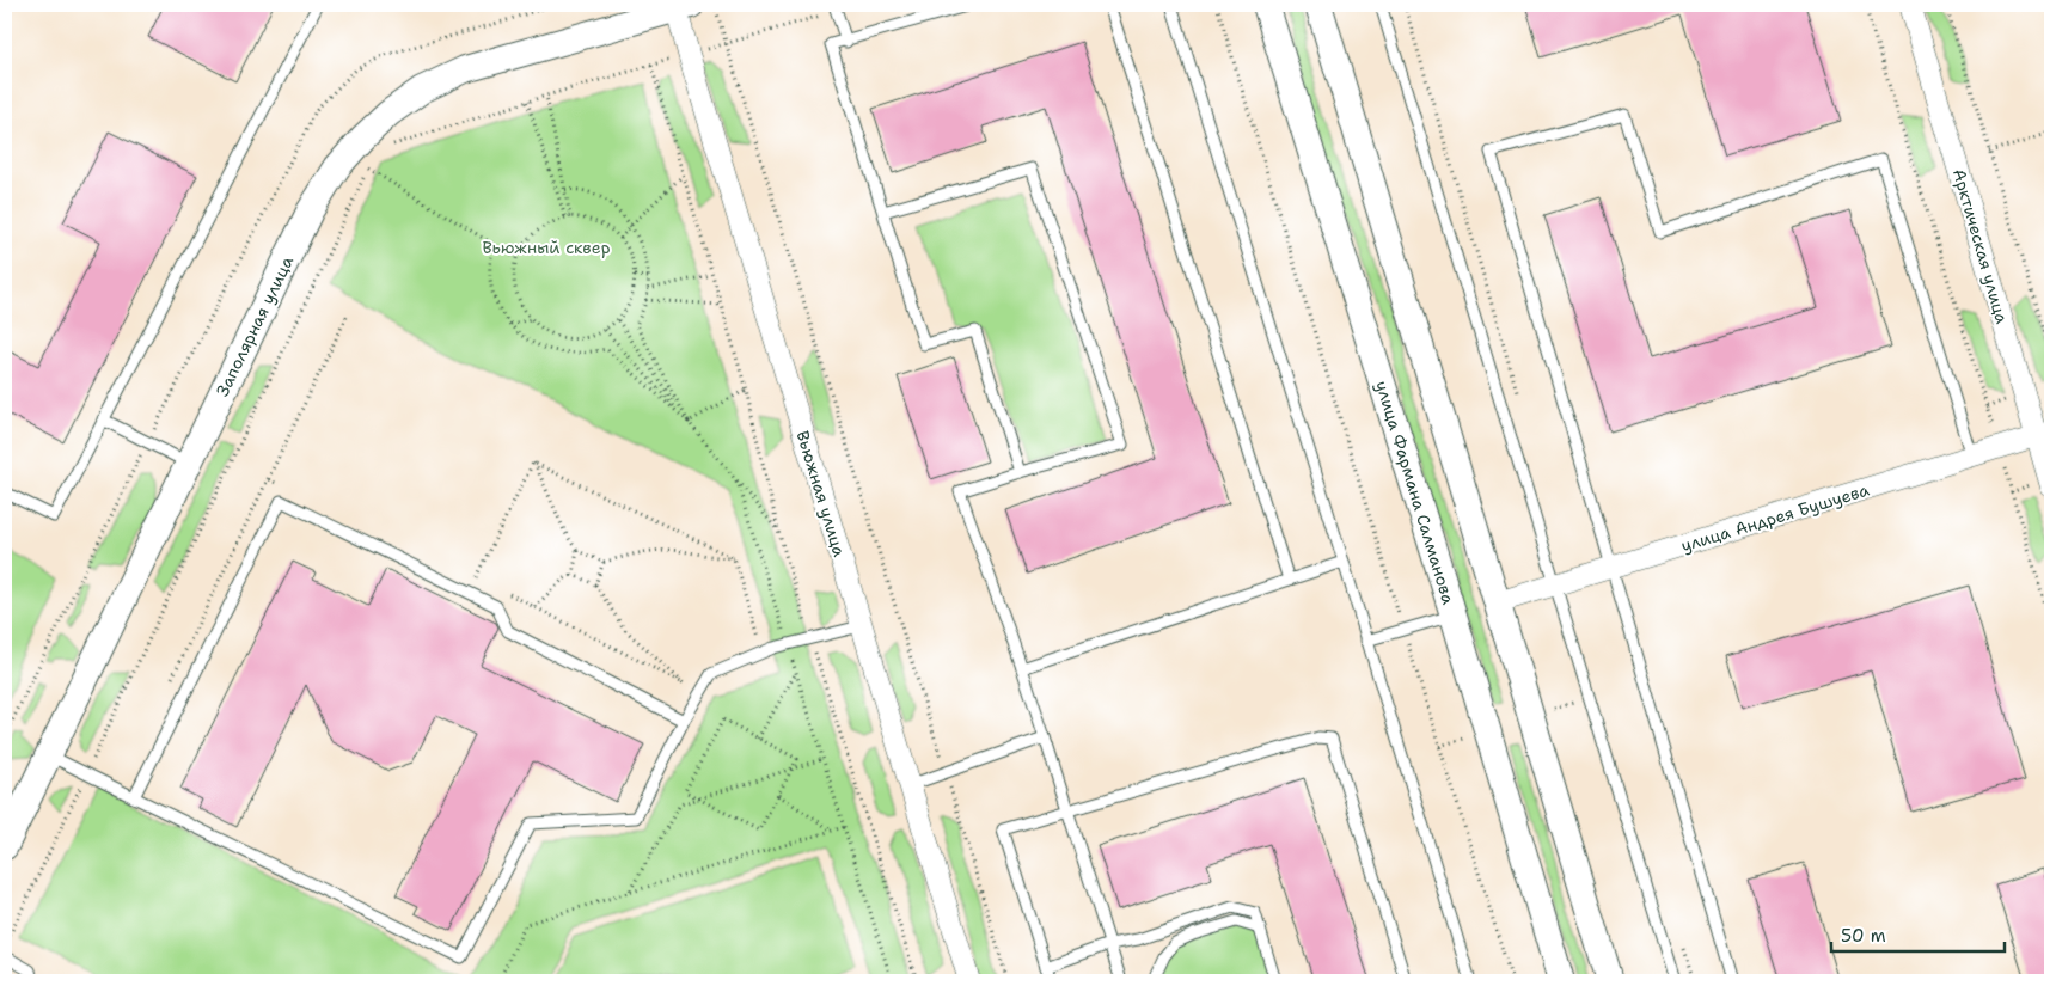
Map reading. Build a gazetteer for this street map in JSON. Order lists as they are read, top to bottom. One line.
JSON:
{"streets":{"street":["Арктическая улица","Заполярная улица","улица Фармана Салманова","Вьюжная улица","улица Андрея Бушуева"]},"crossings":[["Арктическая улица","улица Андрея Бушуева"],["Заполярная улица","Вьюжная улица"]],"parks":["Вьюжный сквер"],"scale_bar":"50 m"}
